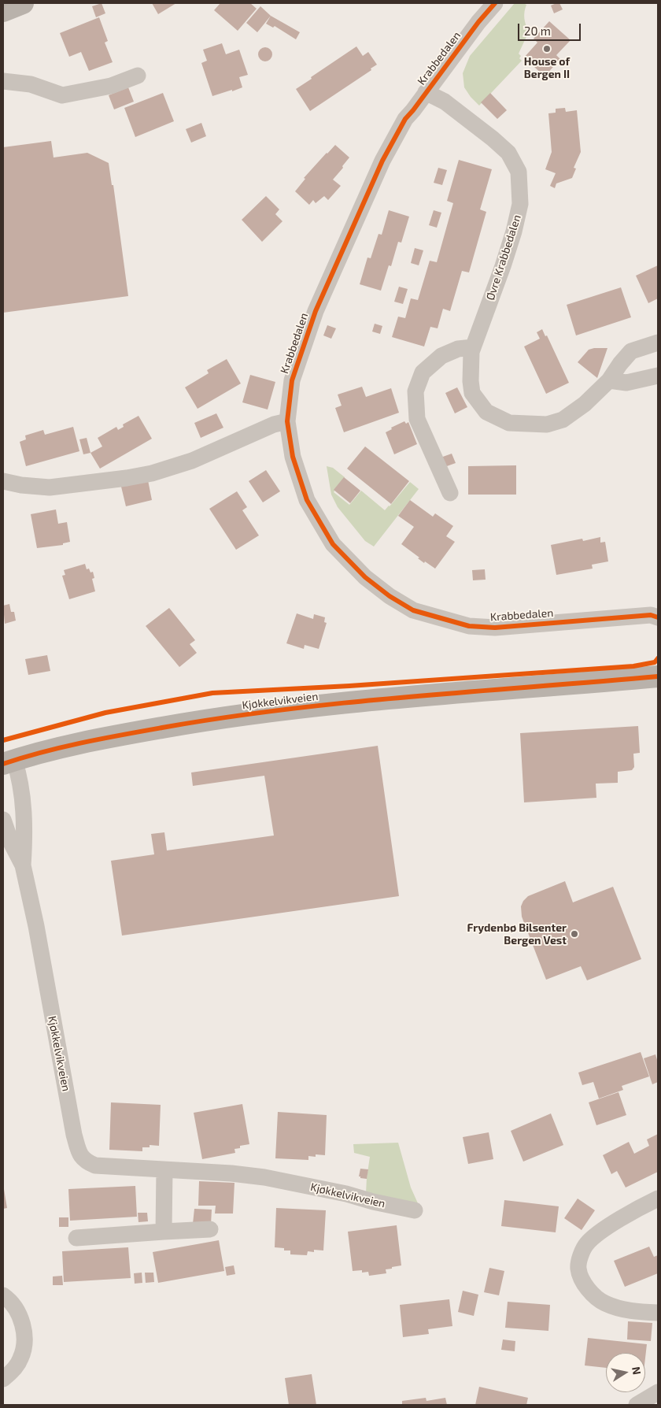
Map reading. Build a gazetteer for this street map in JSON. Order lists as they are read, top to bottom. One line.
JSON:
{"streets":{"main road":["Kjøkkelvikveien"],"street":["Krabbedalen","Øvre Krabbedalen"]},"crossings":[["Krabbedalen","Øvre Krabbedalen"]],"places":["House of Bergen II","Frydenbø Bilsenter Bergen Vest"],"scale_bar":"20 m","north":"right"}
